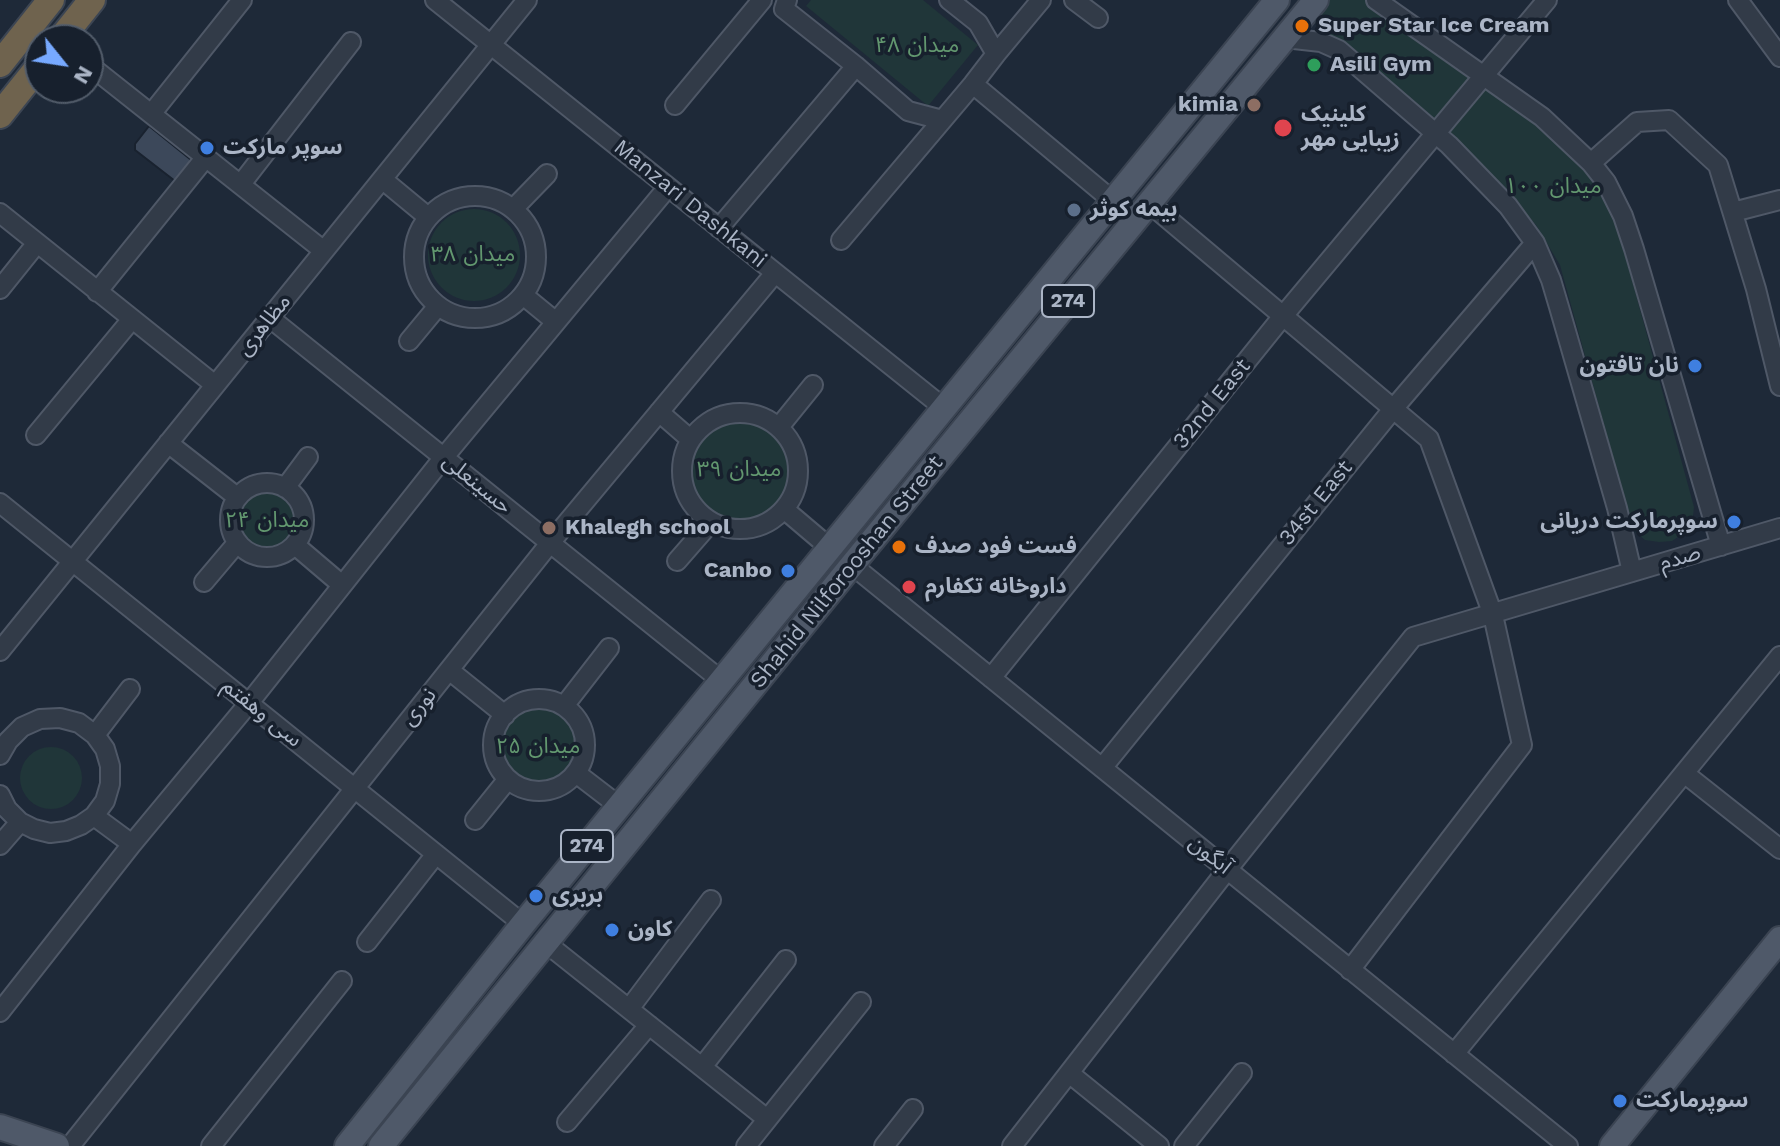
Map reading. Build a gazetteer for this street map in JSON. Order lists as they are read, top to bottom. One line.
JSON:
{"streets":{"main road":["274","Shahid Nilforooshan Street"],"street":["Manzari Dashkani","مظاهری","32nd East","حسینعلی","34st East","صدم","نوری","سی وهفتم","آبگون"]},"crossings":[["Manzari Dashkani","مظاهری"],["Manzari Dashkani","Shahid Nilforooshan Street"],["Manzari Dashkani","نوری"],["274","حسینعلی"],["274","Shahid Nilforooshan Street"],["274","سی وهفتم"],["مظاهری","حسینعلی"],["مظاهری","سی وهفتم"],["32nd East","صدم"],["32nd East","آبگون"],["حسینعلی","نوری"],["34st East","صدم"],["34st East","آبگون"],["صدم","Shahid Nilforooshan Street"],["Shahid Nilforooshan Street","آبگون"],["نوری","سی وهفتم"]],"parks":["میدان ۴۸","میدان ۱۰۰","میدان ۳۸","میدان ۳۹","میدان ۲۴","میدان ۲۵"],"places":["Super Star Ice Cream","Asili Gym","kimia","کلینیک زیبایی مهر","سوپر مارکت","بیمه کوثر","نان تافتون","سوپرمارکت دریانی","Khalegh school","فست فود صدف","Canbo","داروخانه تکفارم","بربری","کاون","سوپرمارکت"],"north":"bottom right"}
